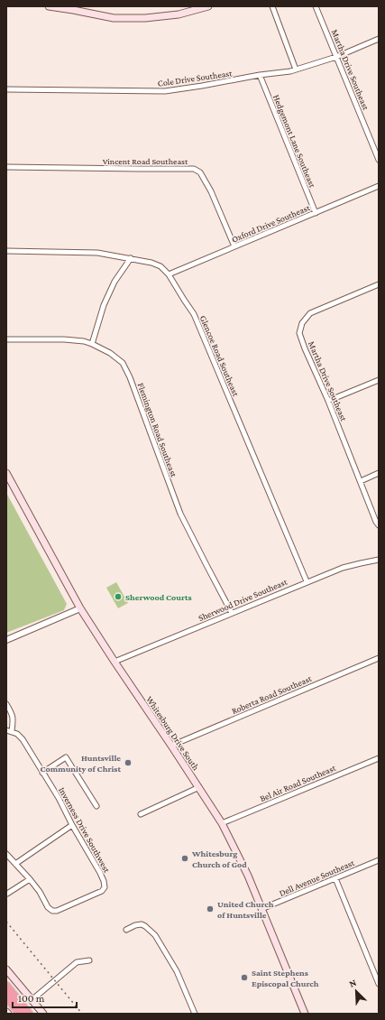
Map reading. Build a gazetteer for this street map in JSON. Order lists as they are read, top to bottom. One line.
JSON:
{"streets":{"main road":["Whitesburg Drive South"],"street":["Martha Drive Southeast","Cole Drive Southeast","Hedgemont Lane Southeast","Vincent Road Southeast","Oxford Drive Southeast","Glencoe Road Southeast","Flemington Road Southeast","Sherwood Drive Southeast","Roberta Road Southeast","Bel Air Road Southeast","Inverness Drive Southwest","Dell Avenue Southeast"]},"crossings":[["Martha Drive Southeast","Cole Drive Southeast"],["Cole Drive Southeast","Hedgemont Lane Southeast"],["Hedgemont Lane Southeast","Oxford Drive Southeast"],["Vincent Road Southeast","Oxford Drive Southeast"],["Oxford Drive Southeast","Glencoe Road Southeast"],["Glencoe Road Southeast","Sherwood Drive Southeast"],["Flemington Road Southeast","Sherwood Drive Southeast"],["Sherwood Drive Southeast","Whitesburg Drive South"],["Roberta Road Southeast","Whitesburg Drive South"],["Whitesburg Drive South","Bel Air Road Southeast"],["Whitesburg Drive South","Dell Avenue Southeast"]],"places":["Sherwood Courts","Huntsville Community of Christ","Whitesburg Church of God","United Church of Huntsville","Saint Stephens Episcopal Church"],"scale_bar":"100 m","north":"top left"}
